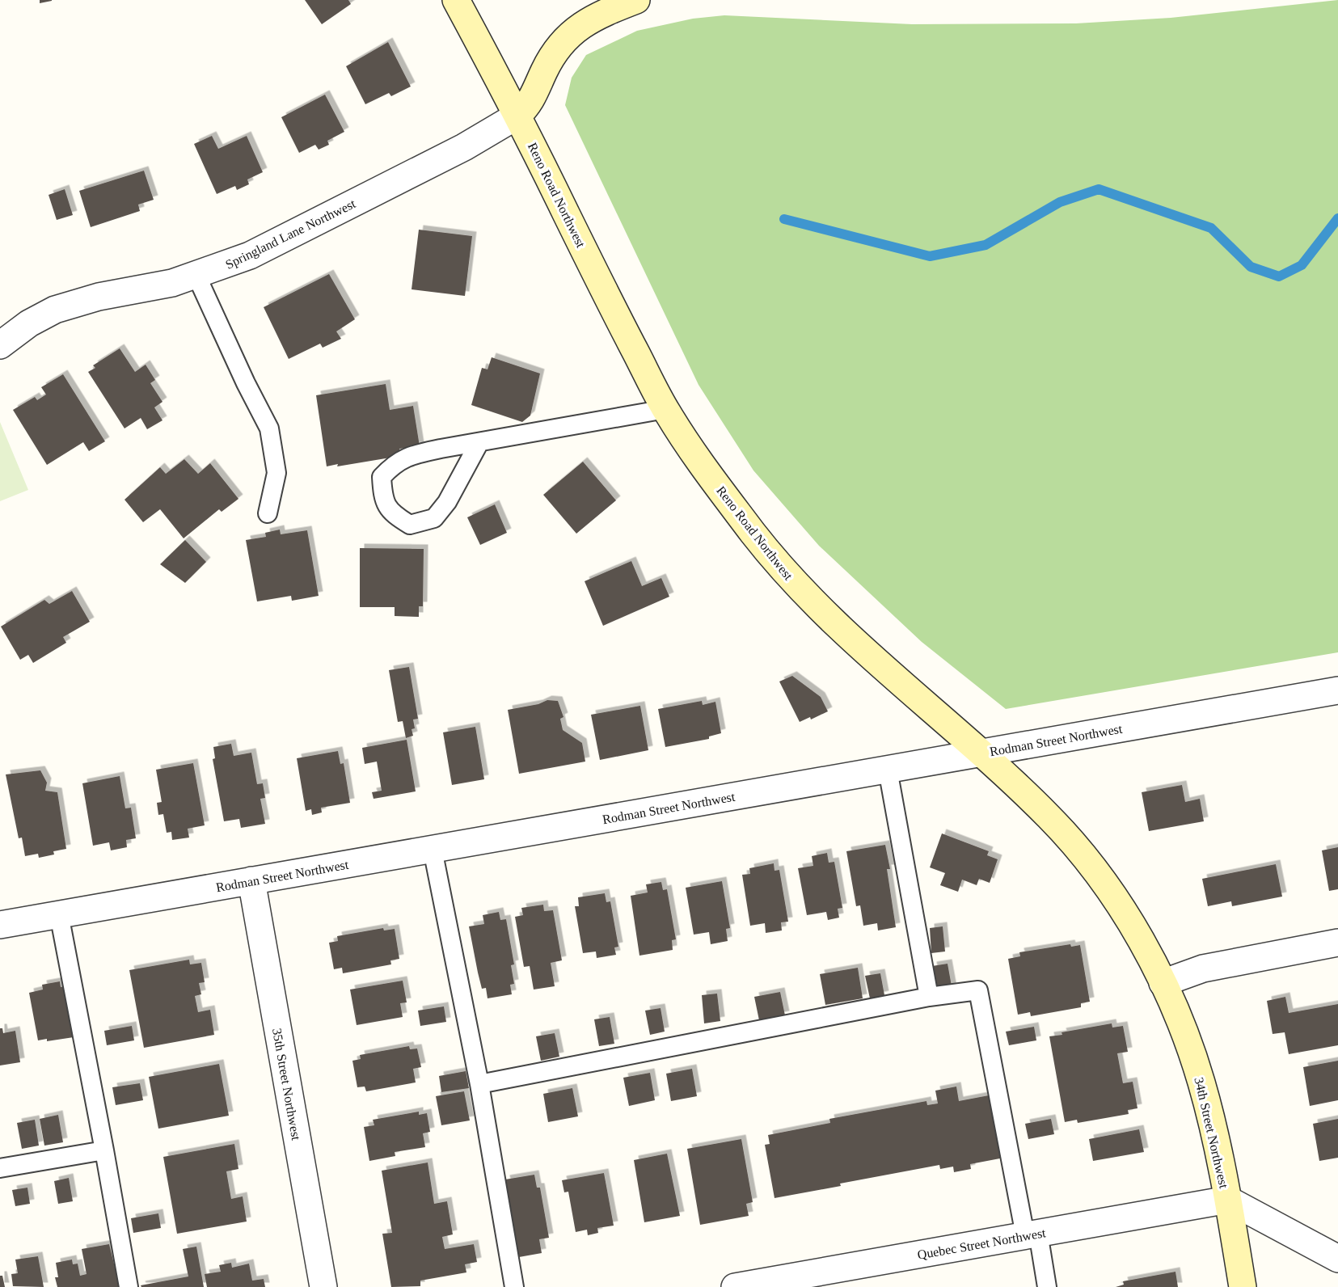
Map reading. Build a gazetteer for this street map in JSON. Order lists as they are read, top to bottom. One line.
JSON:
{"streets":{"main road":["Reno Road Northwest","34th Street Northwest"],"street":["Springland Lane Northwest","Rodman Street Northwest","35th Street Northwest","Quebec Street Northwest"]},"crossings":[["Reno Road Northwest","Springland Lane Northwest"],["Reno Road Northwest","Rodman Street Northwest"],["Reno Road Northwest","34th Street Northwest"],["Rodman Street Northwest","35th Street Northwest"],["34th Street Northwest","Quebec Street Northwest"]]}
